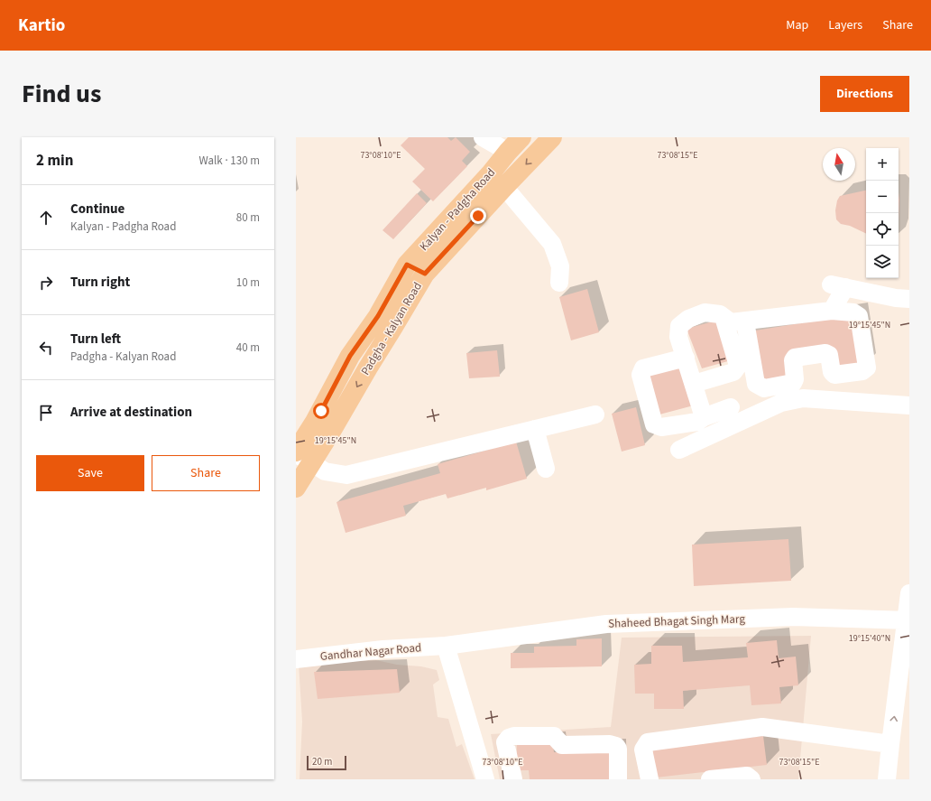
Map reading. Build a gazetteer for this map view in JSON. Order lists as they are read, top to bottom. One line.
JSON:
{"streets":{"main road":["Kalyan - Padgha Road","Padgha - Kalyan Road"],"street":["Shaheed Bhagat Singh Marg","Gandhar Nagar Road"]},"crossings":[["Kalyan - Padgha Road","Padgha - Kalyan Road"],["Shaheed Bhagat Singh Marg","Gandhar Nagar Road"]],"scale_bar":"20 m","north":"top","page":{"header":"Kartio","nav":["Map","Layers","Share"],"title":"Find us","buttons":["Directions",["Save","Share"]],"heading":["2 min","Walk · 130 m"],"map_buttons":["+","−"],"list":[["Continue","Kalyan - Padgha Road","80 m"],["Turn right","10 m"],["Turn left","Padgha - Kalyan Road","40 m"],"Arrive at destination"],"scale":"20 m"},"coordinates":["73°08'10\"E","73°08'15\"E","19°15'45\"N","19°15'40\"N"]}
